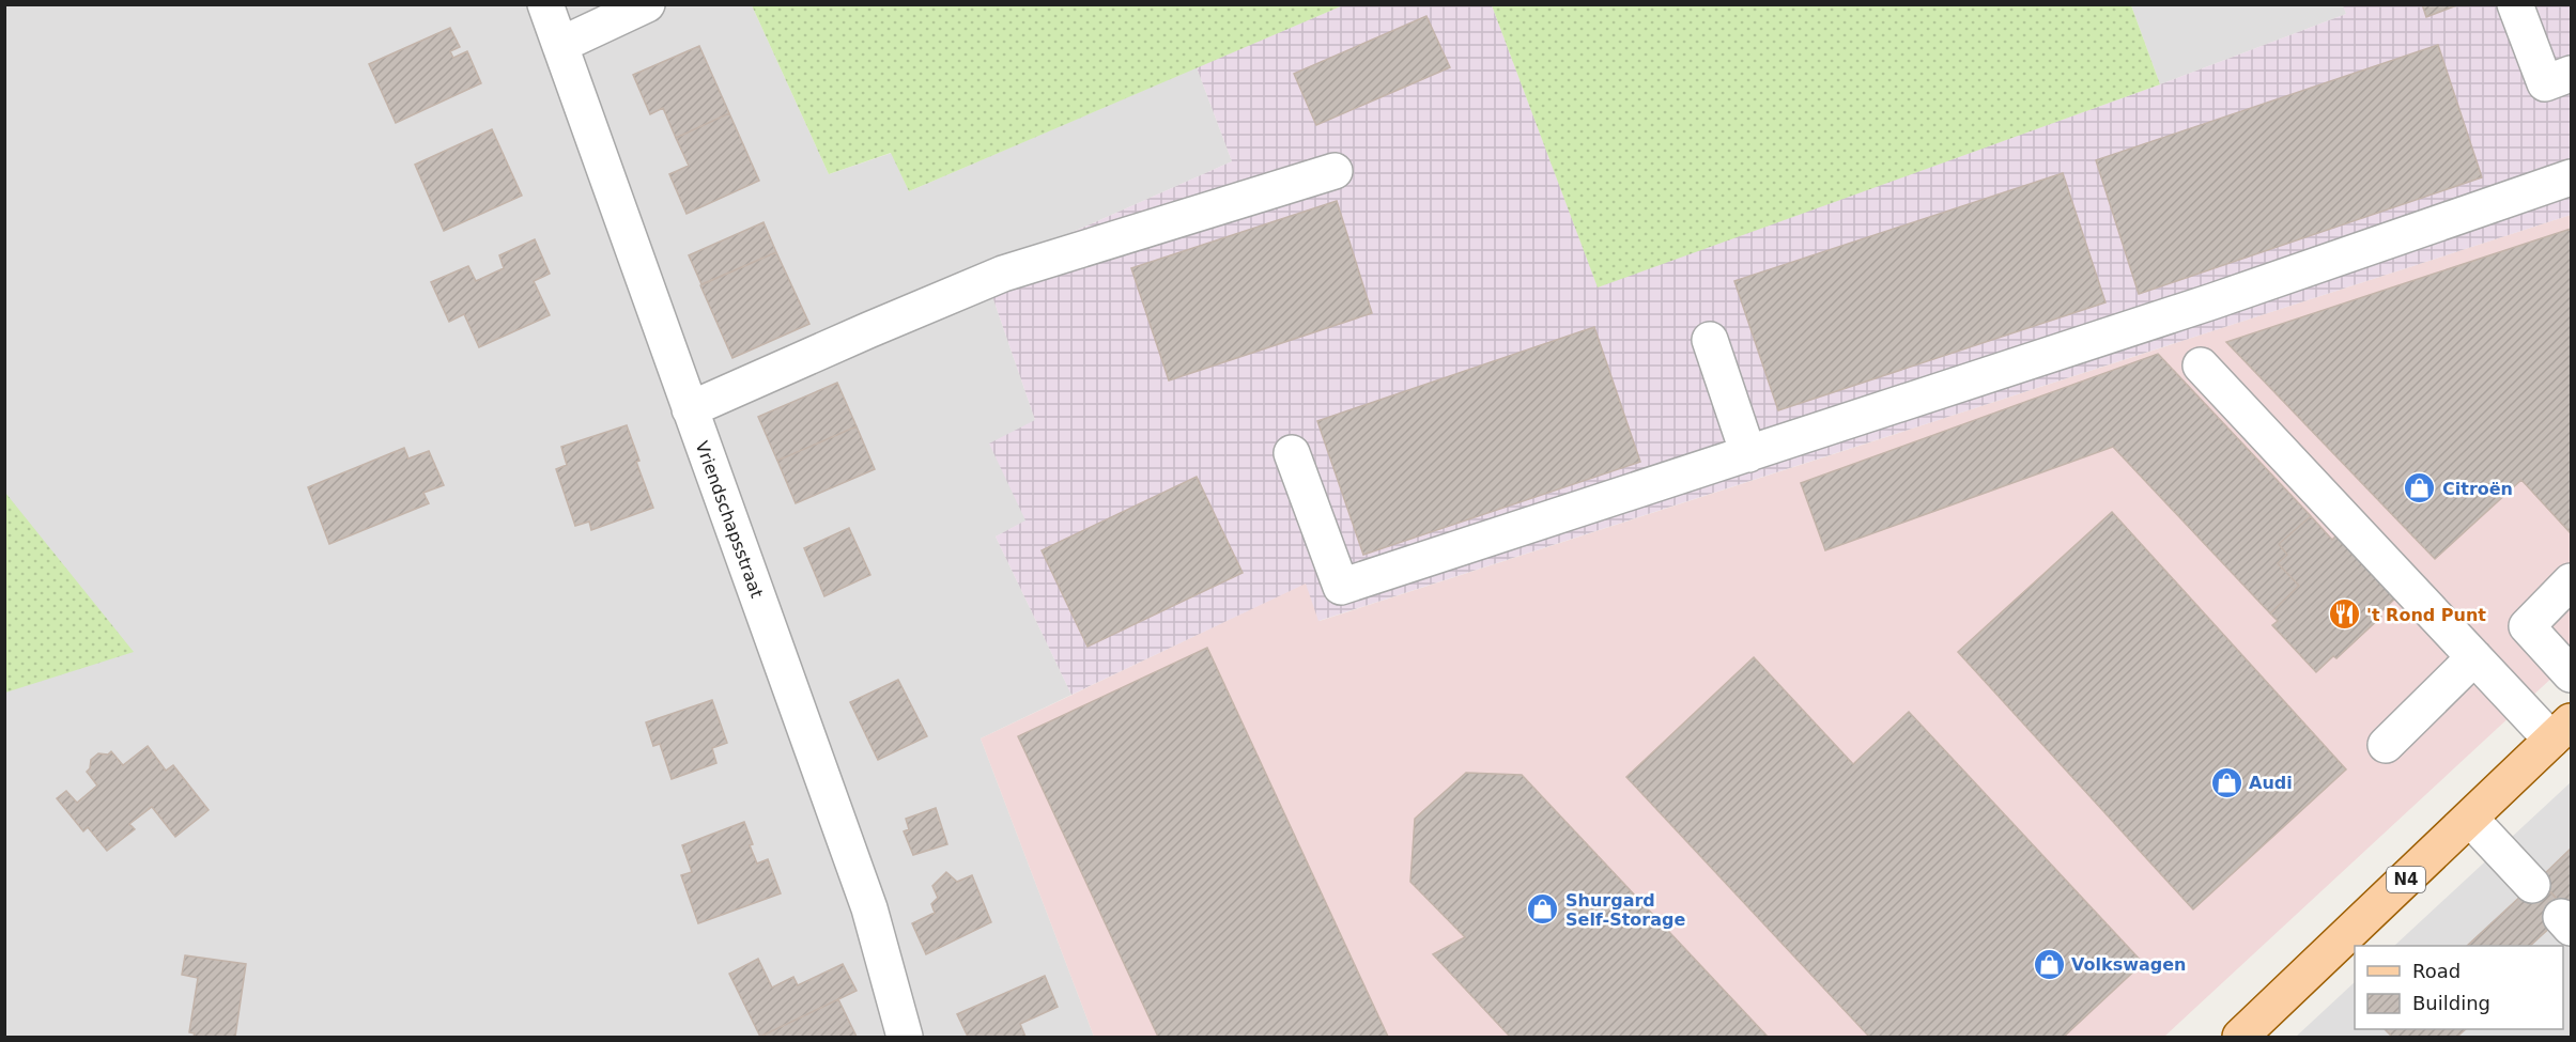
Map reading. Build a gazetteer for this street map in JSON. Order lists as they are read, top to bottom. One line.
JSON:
{"streets":{"main road":["N4"],"street":["Vriendschapsstraat"]},"places":{"shop":["Citroën","Audi","Shurgard Self-Storage","Volkswagen"],"restaurant":["'t Rond Punt"]},"legend":["Road","Building"]}
